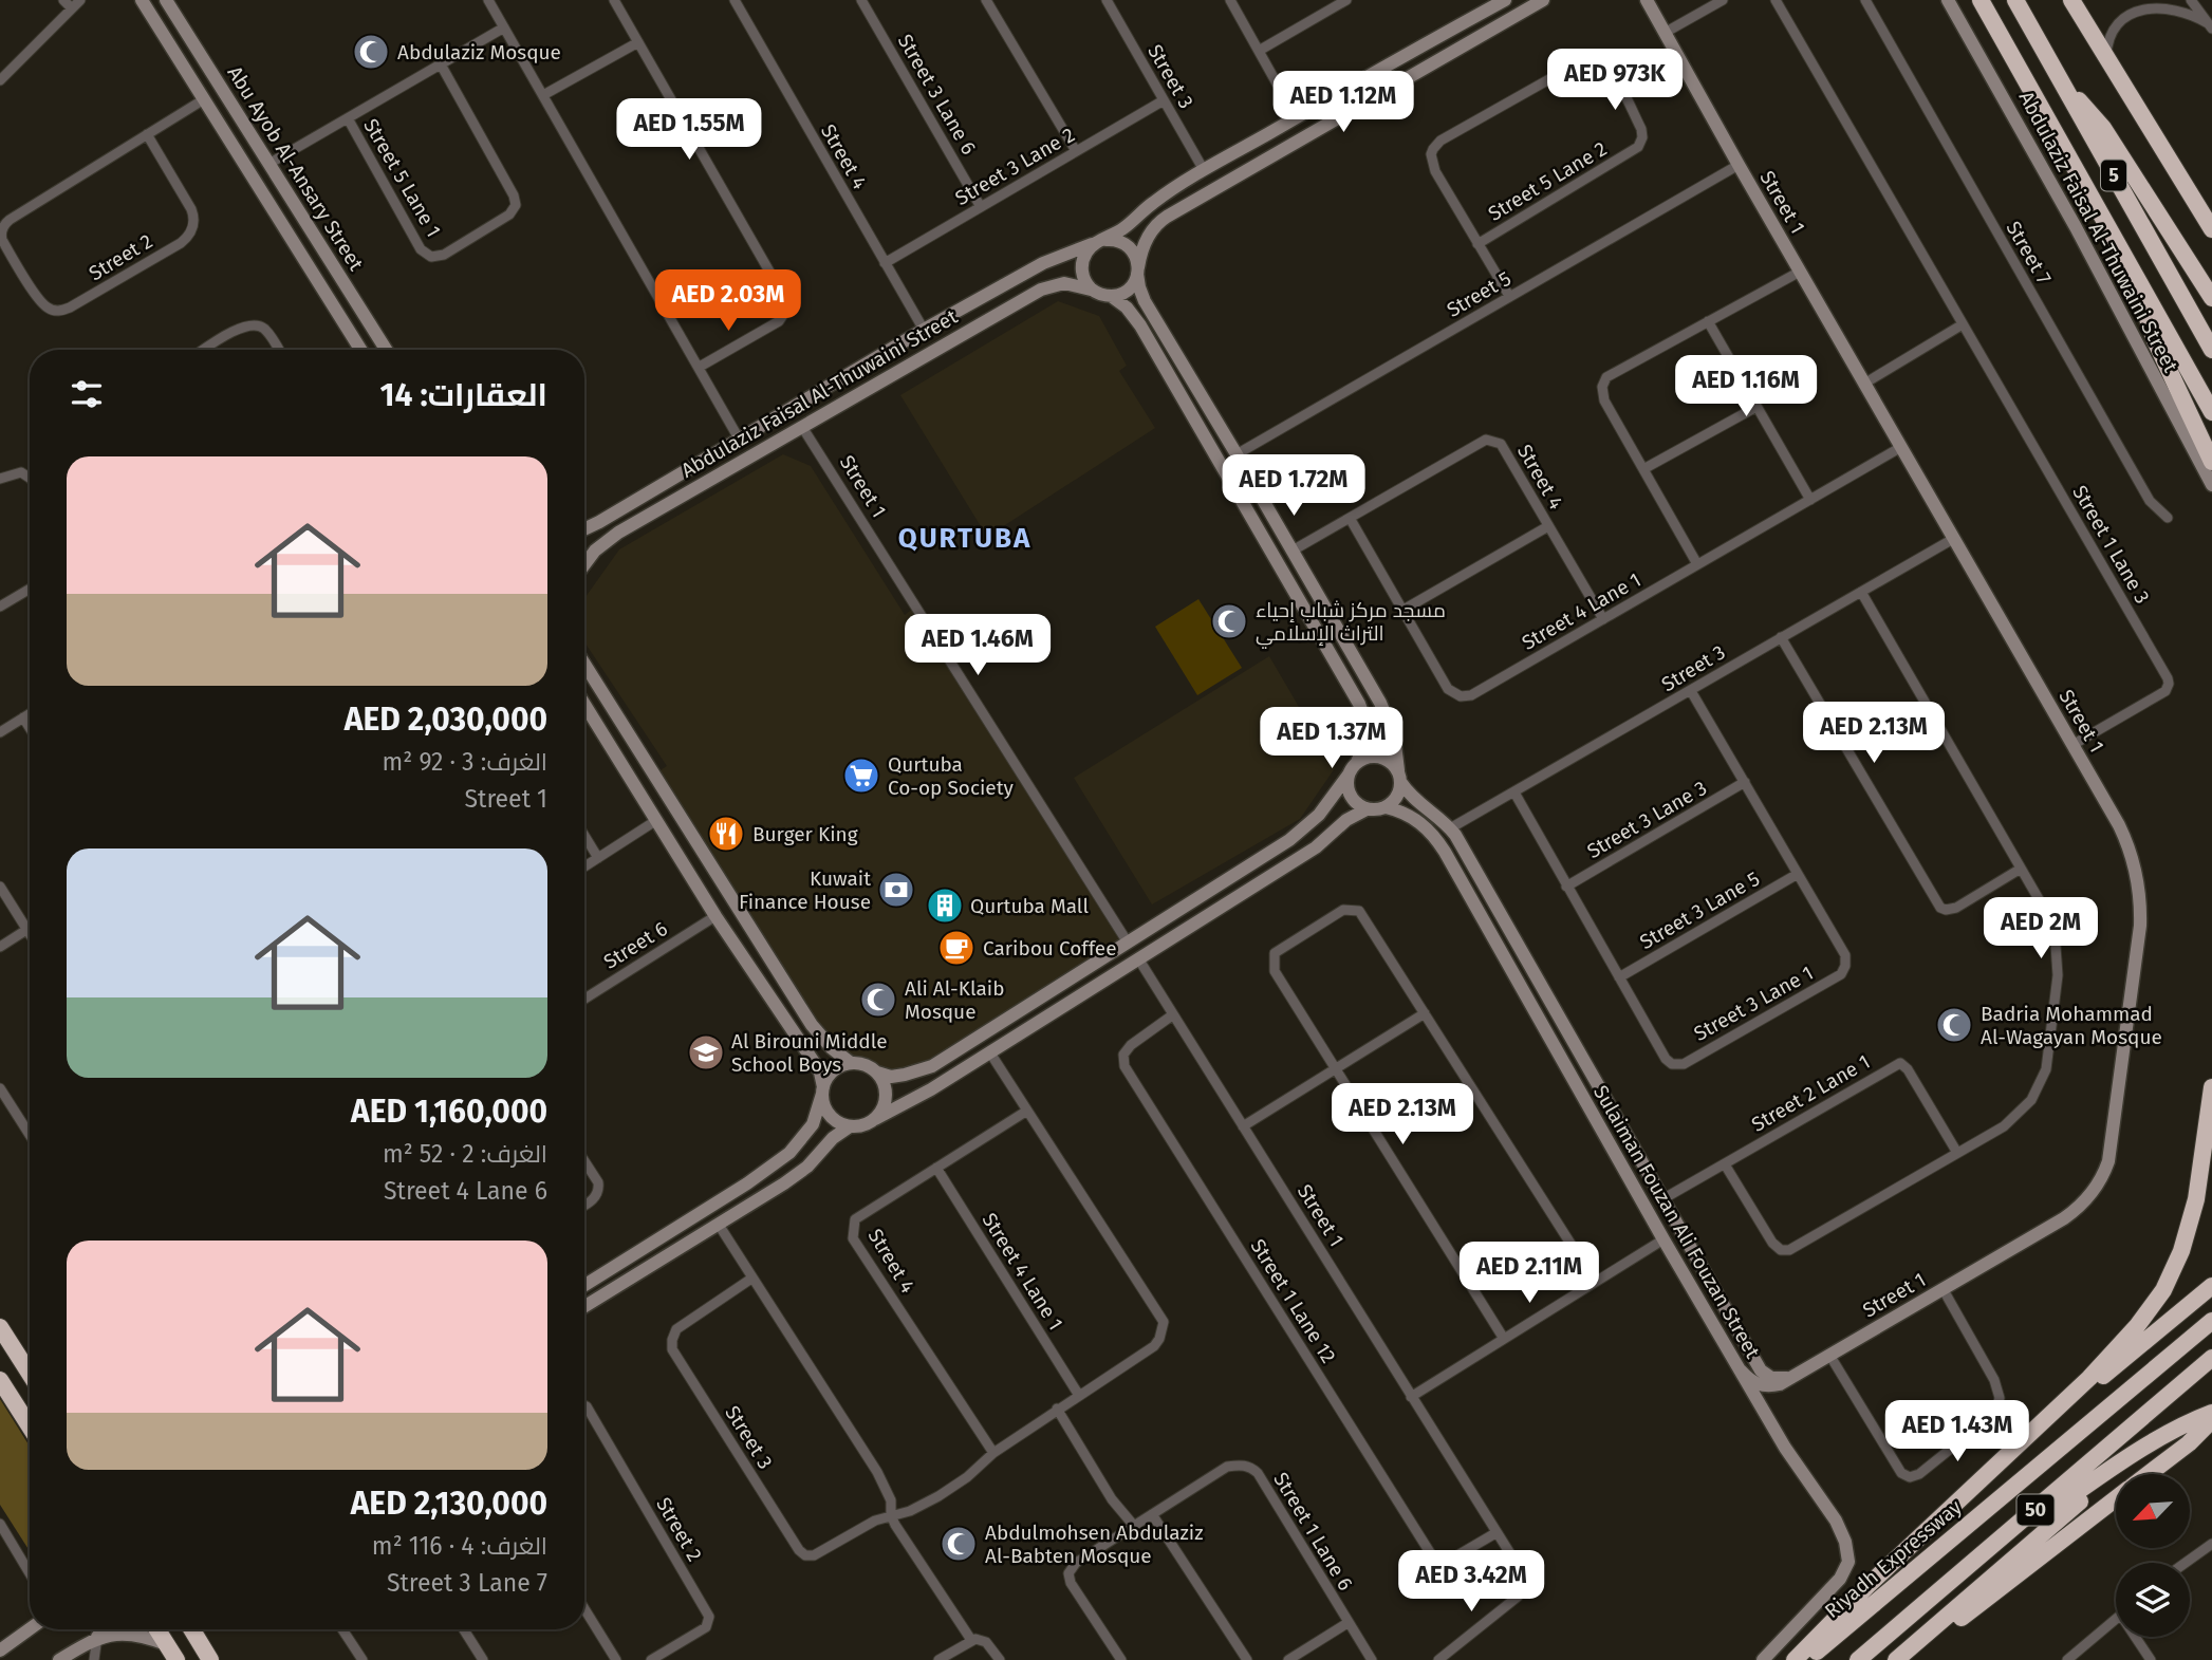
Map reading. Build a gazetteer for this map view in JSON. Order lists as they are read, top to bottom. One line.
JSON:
{"streets":{"highway":["5","50","Riyadh Expressway"],"street":["Street 3","Street 3 Lane 6","Street 4","Street 3 Lane 2","Abu Ayob Al-Ansary Street","Street 5 Lane 1","Street 5 Lane 2","Street 1","Abdulaziz Faisal Al-Thuwaini Street","Street 7","Street 2","Street 5","Street 1 Lane 3","Street 4 Lane 1","Street 3 Lane 3","Street 3 Lane 5","Street 6","Street 3 Lane 1","Street 2 Lane 1","Sulaiman Fouzan Ali Fouzan Street","Street 1 Lane 12","Street 1 Lane 6"]},"crossings":[["Street 3","Street 3 Lane 2"],["Street 3","Street 1"],["Street 3","Abdulaziz Faisal Al-Thuwaini Street"],["Street 3","Street 3 Lane 1"],["Street 3","Sulaiman Fouzan Ali Fouzan Street"],["Street 3 Lane 6","Street 3 Lane 2"],["Street 4","Street 3 Lane 2"],["Street 4","Abdulaziz Faisal Al-Thuwaini Street"],["Street 4","Street 4 Lane 1"],["Abu Ayob Al-Ansary Street","Street 2"],["Street 5 Lane 2","Street 5"],["Street 1","Abdulaziz Faisal Al-Thuwaini Street"],["Street 1","Street 5"],["Street 1","Street 1 Lane 3"],["Street 1","Street 4 Lane 1"],["Street 1","Sulaiman Fouzan Ali Fouzan Street"],["Street 1","Street 1 Lane 12"],["Street 3 Lane 3","Street 3 Lane 1"],["Street 3 Lane 5","Street 3 Lane 1"],["Street 2 Lane 1","Sulaiman Fouzan Ali Fouzan Street"]],"districts":["QURTUBA"],"places":{"mosque":["Abdulaziz Mosque","مسجد مركز شباب إحياء التراث الإسلامي","Ali Al-Klaib Mosque","Badria Mohammad Al-Wagayan Mosque","Abdulmohsen Abdulaziz Al-Babten Mosque"],"supermarket":["Qurtuba Co-op Society"],"restaurant":["Burger King"],"bank":["Kuwait Finance House"],"building":["Qurtuba Mall"],"cafe":["Caribou Coffee"],"school or university":["Al Birouni Middle School Boys"]},"north":"bottom left","page":{"price":["AED 973K","AED 1.12M","AED 1.55M","AED 2.03M","AED 1.16M","AED 1.72M","AED 1.46M","AED 2.13M","AED 1.37M","AED 2M","AED 2.13M","AED 2.11M","AED 1.43M","AED 3.42M"],"heading":"العقارات: 14","list":[{"name":"AED 2,030,000","note":"الغرف: 3 · 92 m² · Street 1"},{"name":"AED 1,160,000","note":"الغرف: 2 · 52 m² · Street 4 Lane 6"},{"name":"AED 2,130,000","note":"الغرف: 4 · 116 m² · Street 3 Lane 7"}]}}
